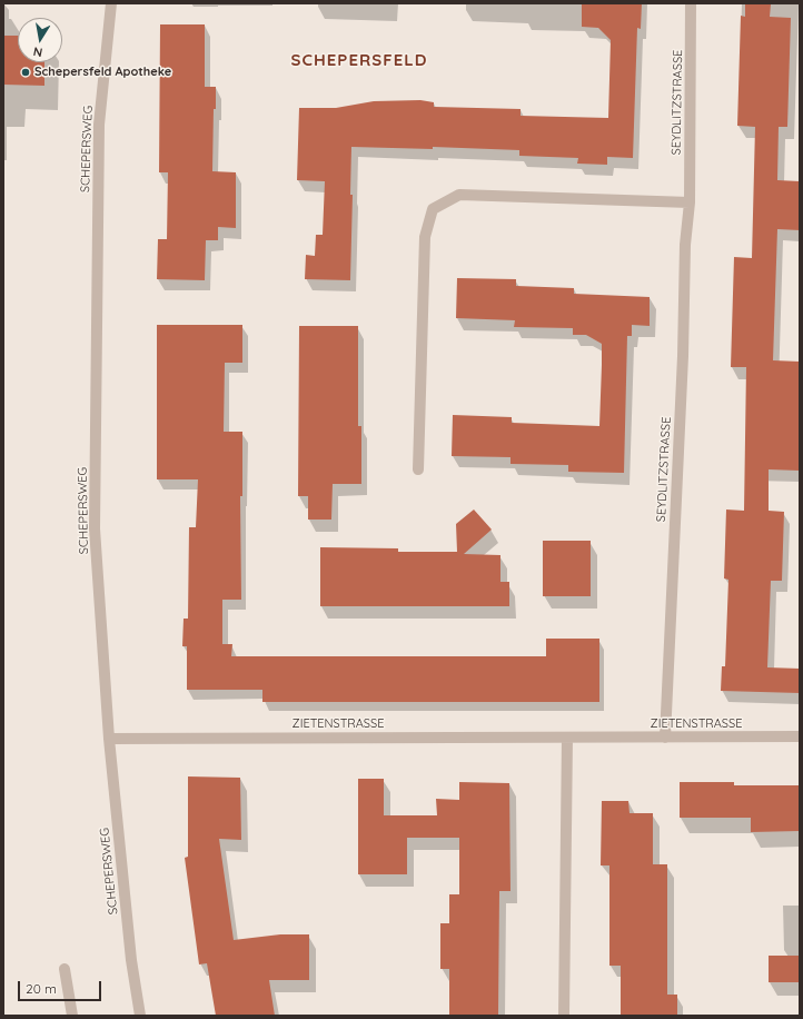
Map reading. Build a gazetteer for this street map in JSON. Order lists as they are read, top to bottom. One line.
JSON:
{"streets":{"street":["SEYDLITZSTRASSE","SCHEPERSWEG","ZIETENSTRASSE"]},"crossings":[["SEYDLITZSTRASSE","ZIETENSTRASSE"],["SCHEPERSWEG","ZIETENSTRASSE"]],"districts":["SCHEPERSFELD"],"places":["Schepersfeld Apotheke"],"scale_bar":"20 m","north":"bottom"}
